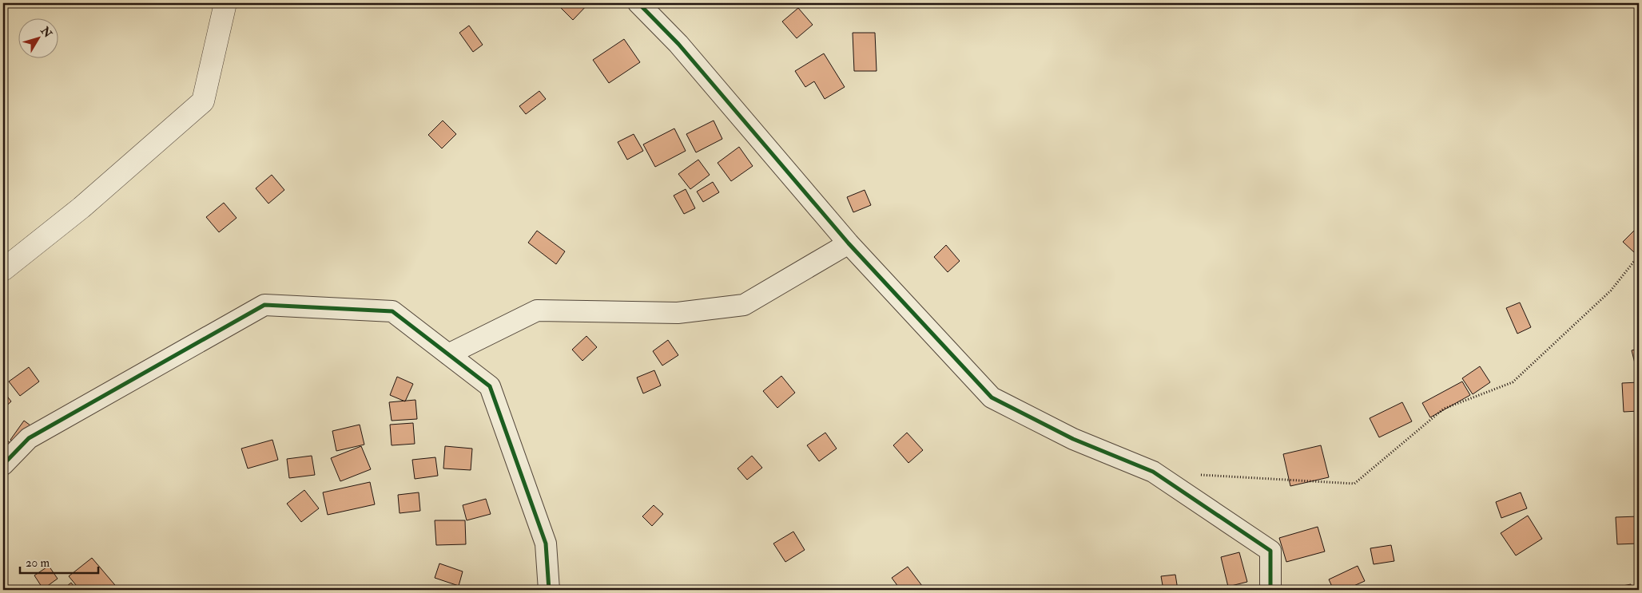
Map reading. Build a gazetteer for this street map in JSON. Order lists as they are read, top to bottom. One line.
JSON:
{"scale_bar":"20 m","north":"top right"}
